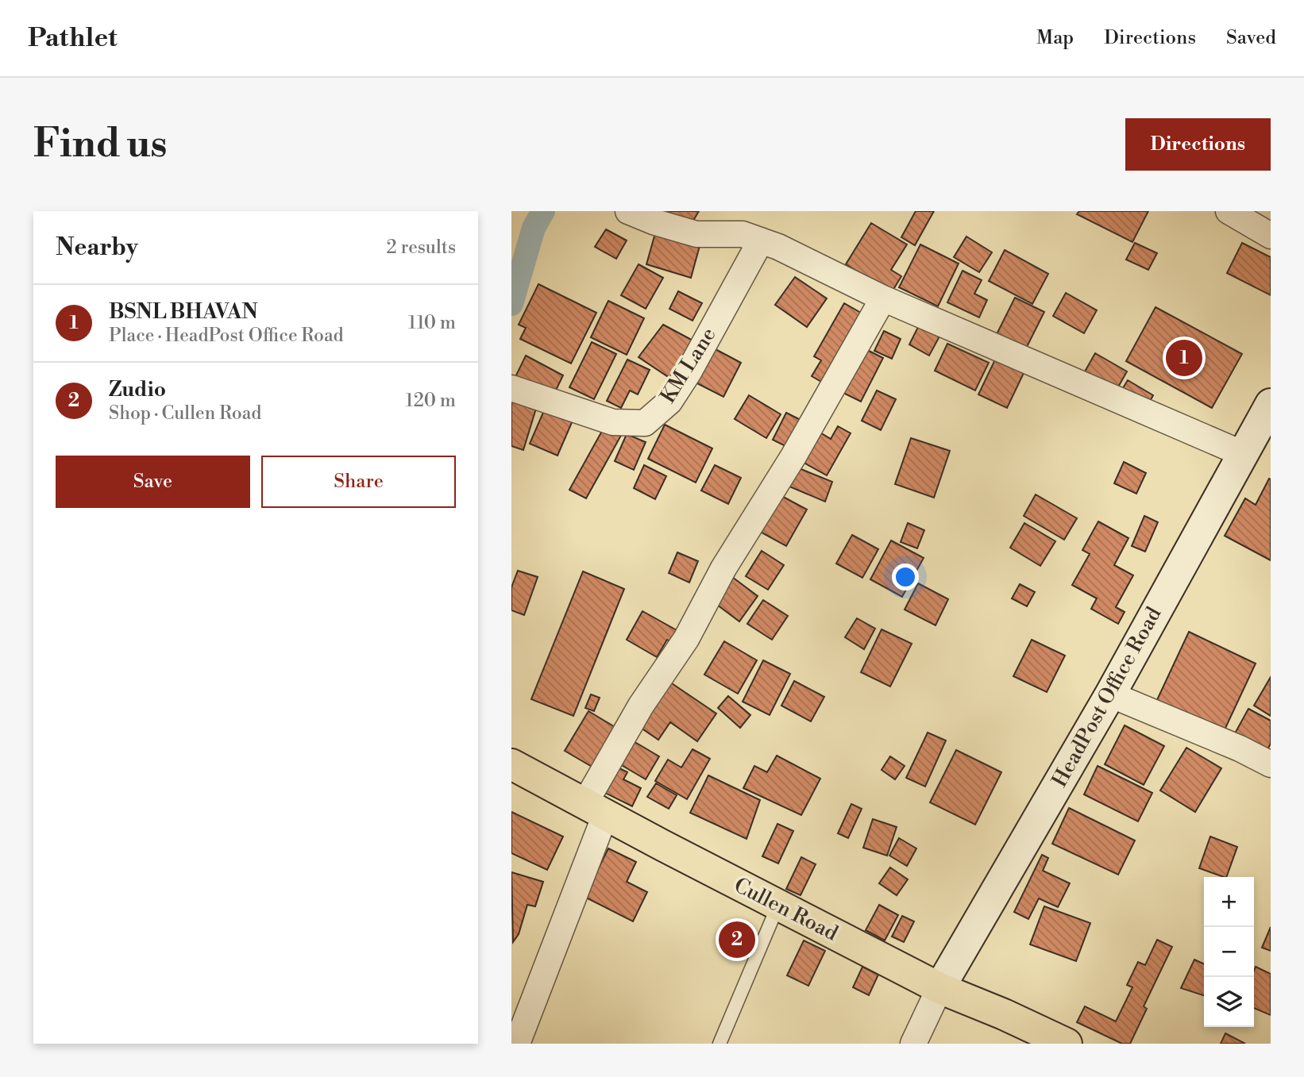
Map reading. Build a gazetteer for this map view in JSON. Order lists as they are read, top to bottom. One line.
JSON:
{"streets":{"main road":["HeadPost Office Road","Cullen Road"],"street":["KM Lane"]},"crossings":[["HeadPost Office Road","Cullen Road"]],"page":{"header":"Pathlet","nav":["Map","Directions","Saved"],"buttons":["Directions",["Save","Share"]],"title":"Find us","heading":["Nearby","2 results"],"list":[{"mark":"1","name":"BSNL BHAVAN","note":"Place · HeadPost Office Road","value":"110 m"},{"mark":"2","name":"Zudio","note":"Shop · Cullen Road","value":"120 m"}],"pins":["1","2"],"map_buttons":["+","−"]}}
